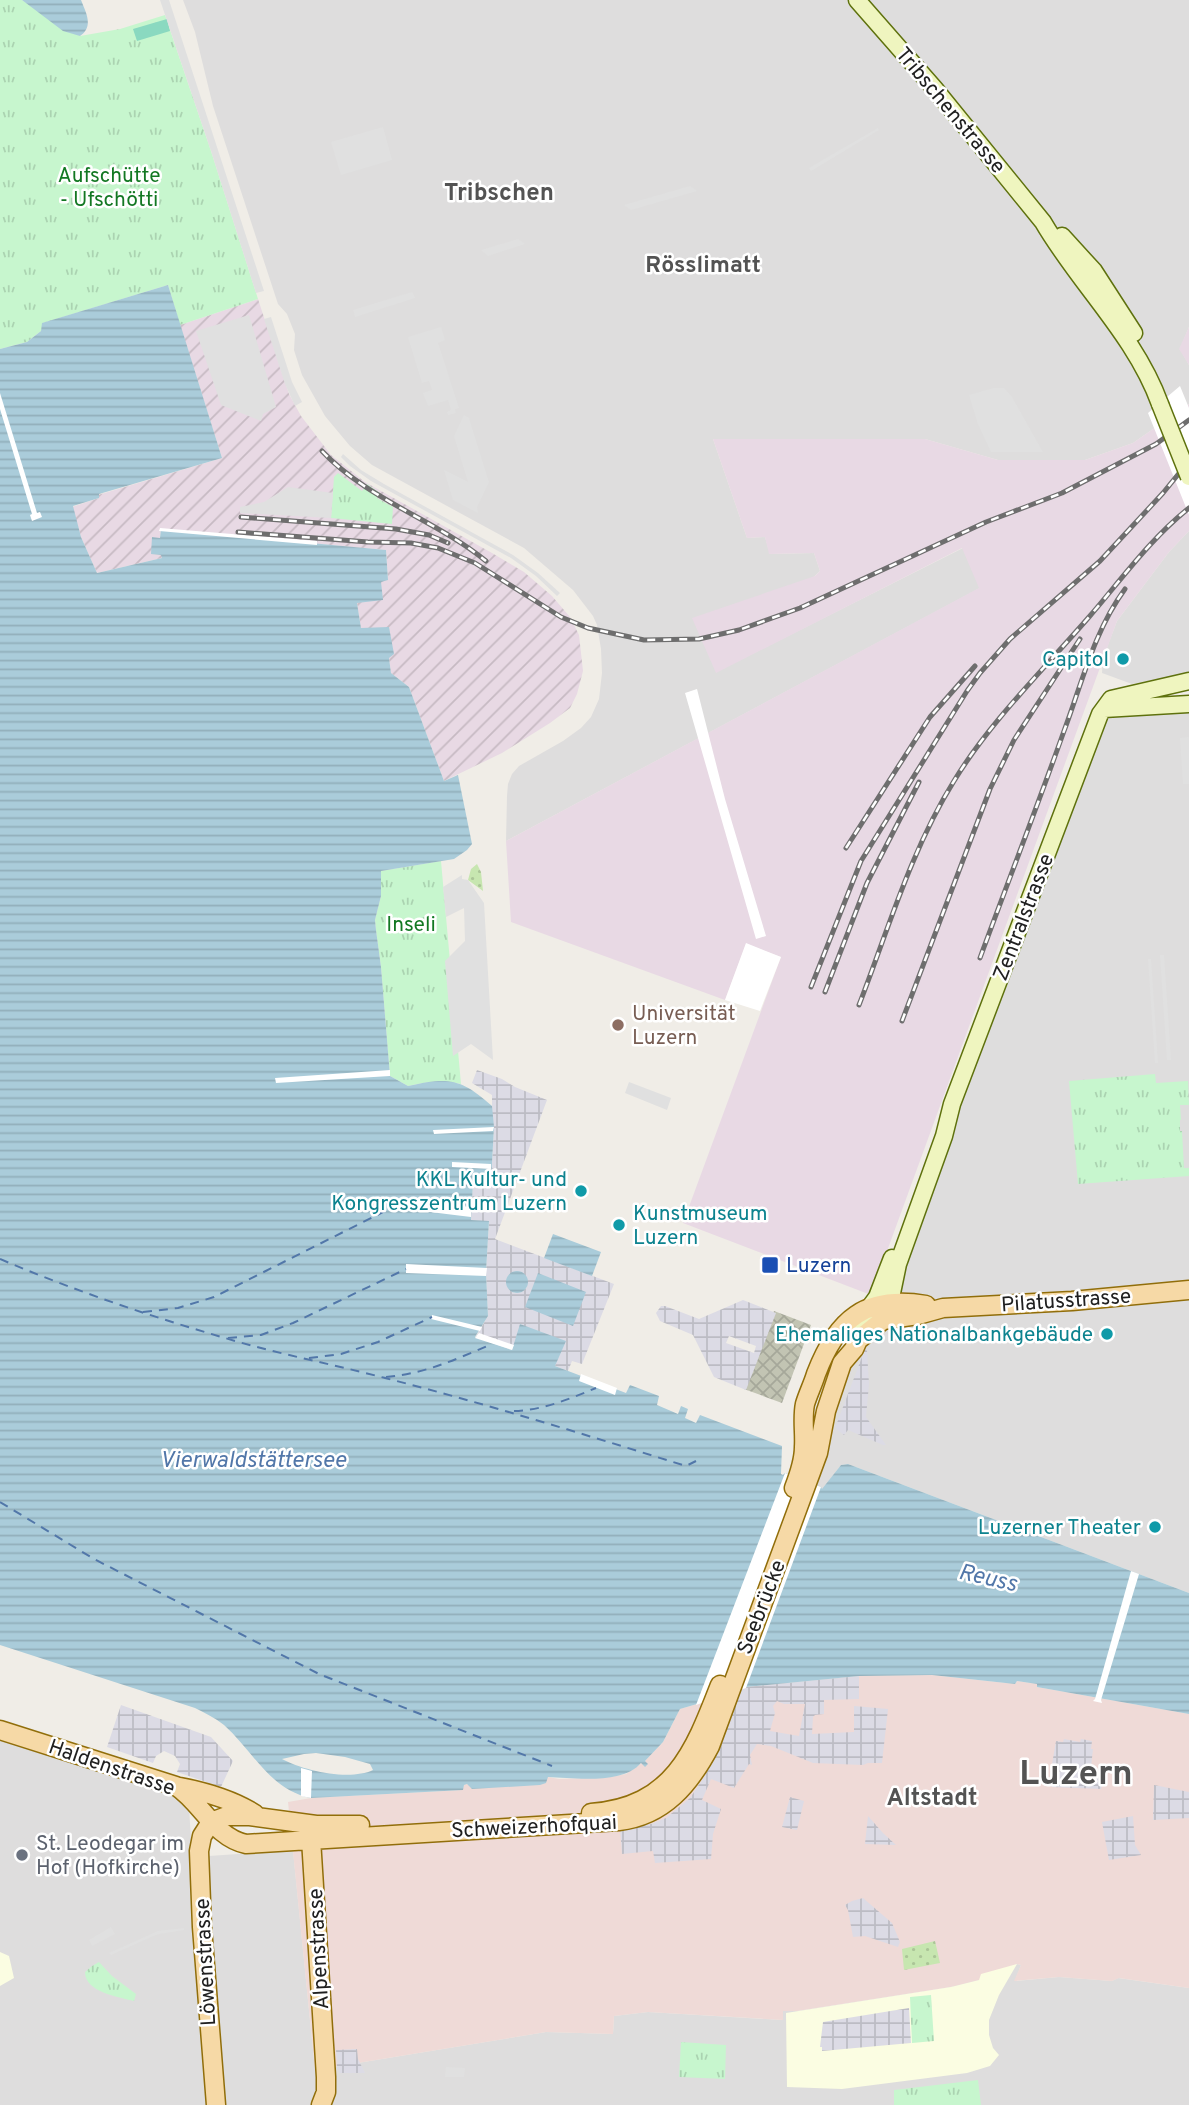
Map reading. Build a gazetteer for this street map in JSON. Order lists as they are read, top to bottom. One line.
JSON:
{"streets":{"main road":["Tribschenstrasse","Zentralstrasse","Pilatusstrasse","Seebrücke","Haldenstrasse","Schweizerhofquai","Alpenstrasse","Löwenstrasse"]},"crossings":[["Zentralstrasse","Pilatusstrasse"],["Seebrücke","Schweizerhofquai"],["Haldenstrasse","Schweizerhofquai"],["Haldenstrasse","Löwenstrasse"],["Schweizerhofquai","Alpenstrasse"],["Schweizerhofquai","Löwenstrasse"]],"districts":["Tribschen","Rösslimatt","Luzern","Altstadt"],"water":["Vierwaldstättersee","Reuss"],"parks":["Aufschütte - Ufschötti","Inseli"],"places":{"other":["Capitol","Universität Luzern","KKL Kultur- und Kongresszentrum Luzern","Kunstmuseum Luzern","Ehemaliges Nationalbankgebäude","Luzerner Theater","St. Leodegar im Hof (Hofkirche)"],"transit":["Luzern"]}}
